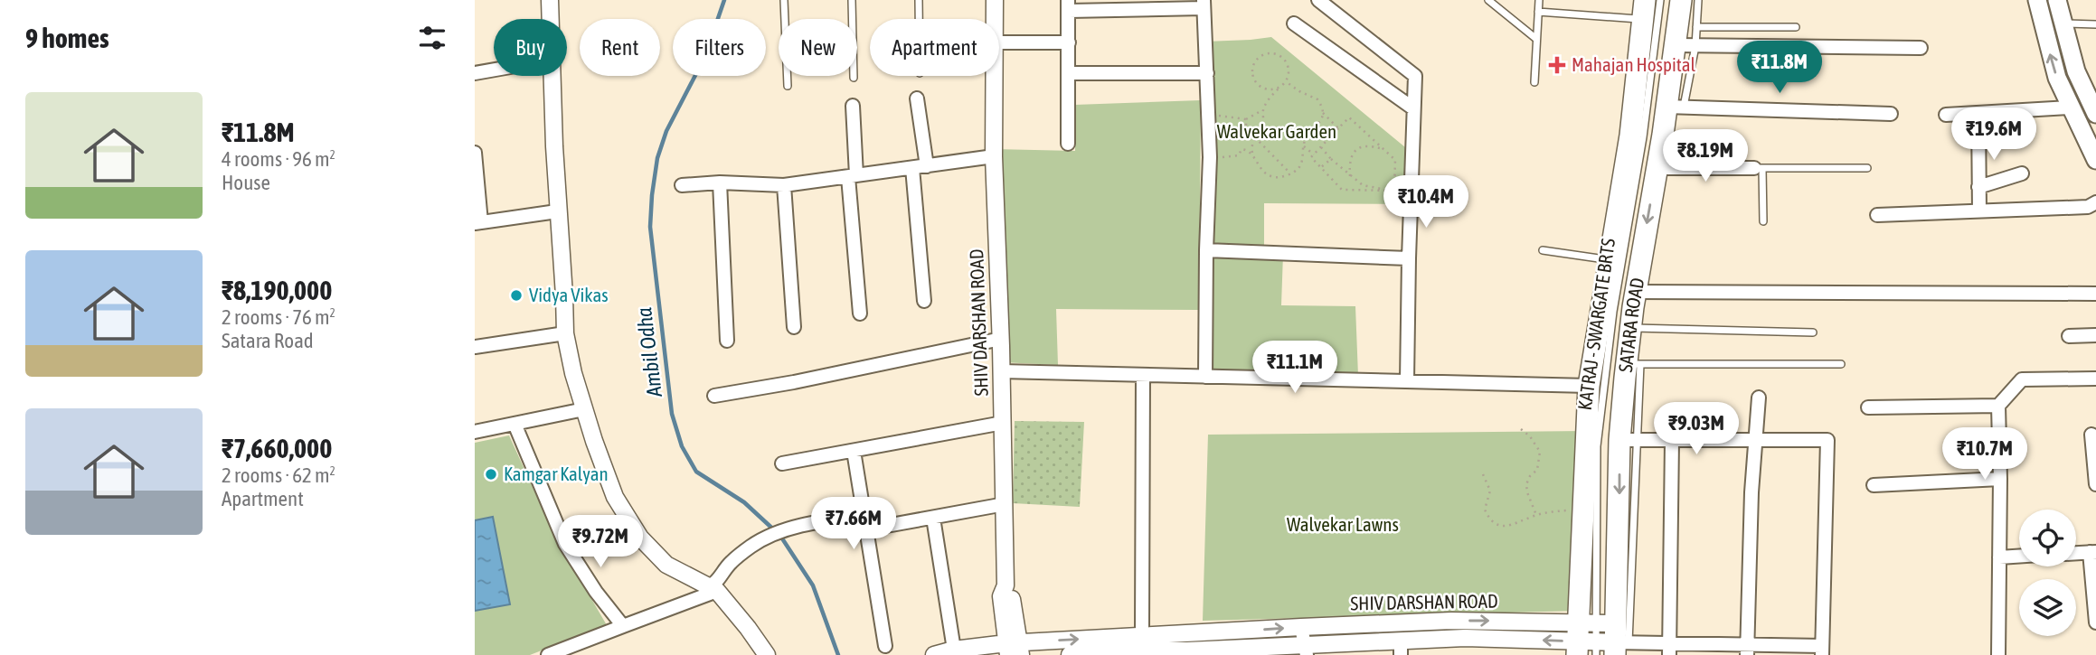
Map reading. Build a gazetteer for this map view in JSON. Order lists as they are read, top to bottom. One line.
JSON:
{"streets":{"highway":["SATARA ROAD"],"street":["SHIV DARSHAN ROAD"],"lane":["KATRAJ - SWARGATE BRTS"]},"crossings":[["SHIV DARSHAN ROAD","KATRAJ - SWARGATE BRTS"],["SHIV DARSHAN ROAD","SATARA ROAD"],["KATRAJ - SWARGATE BRTS","SATARA ROAD"]],"water":["Ambil Odha"],"parks":["Walvekar Garden","Walvekar Lawns"],"places":{"health":["Mahajan Hospital"],"other":["Vidya Vikas","Kamgar Kalyan"]},"page":{"heading":"9 homes","chip":["Buy","Rent","Filters","New","Apartment"],"price":["₹11.8M","₹19.6M","₹8.19M","₹10.4M","₹11.1M","₹9.03M","₹10.7M","₹7.66M","₹9.72M"],"list":[{"name":"₹11.8M","note":"4 rooms · 96 m² · House"},{"name":"₹8,190,000","note":"2 rooms · 76 m² · Satara Road"},{"name":"₹7,660,000","note":"2 rooms · 62 m² · Apartment"}]}}
